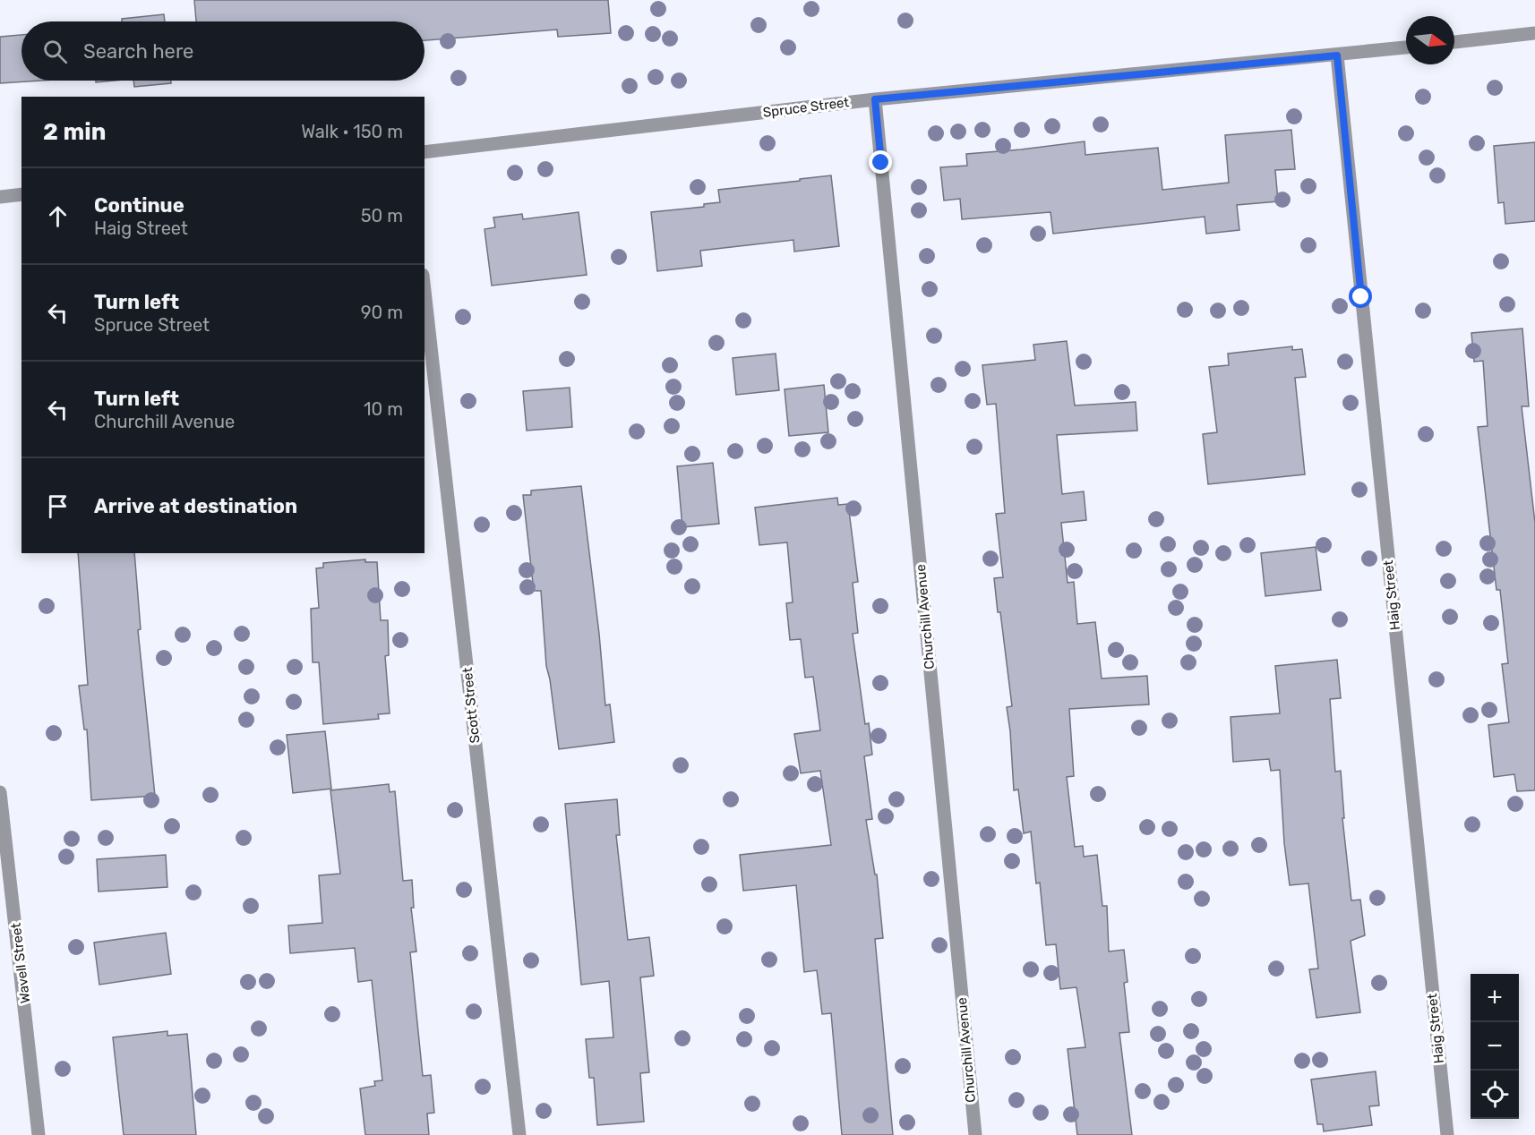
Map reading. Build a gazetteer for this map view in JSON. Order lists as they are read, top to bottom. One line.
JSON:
{"streets":{"street":["Spruce Street","Haig Street","Churchill Avenue","Scott Street","Wavell Street"]},"crossings":[["Spruce Street","Haig Street"],["Spruce Street","Churchill Avenue"]],"north":"right","page":{"search":"Search here","heading":["2 min","Walk · 150 m"],"list":[["Continue","Haig Street","50 m"],["Turn left","Spruce Street","90 m"],["Turn left","Churchill Avenue","10 m"],"Arrive at destination"],"map_buttons":["+","−"]}}
